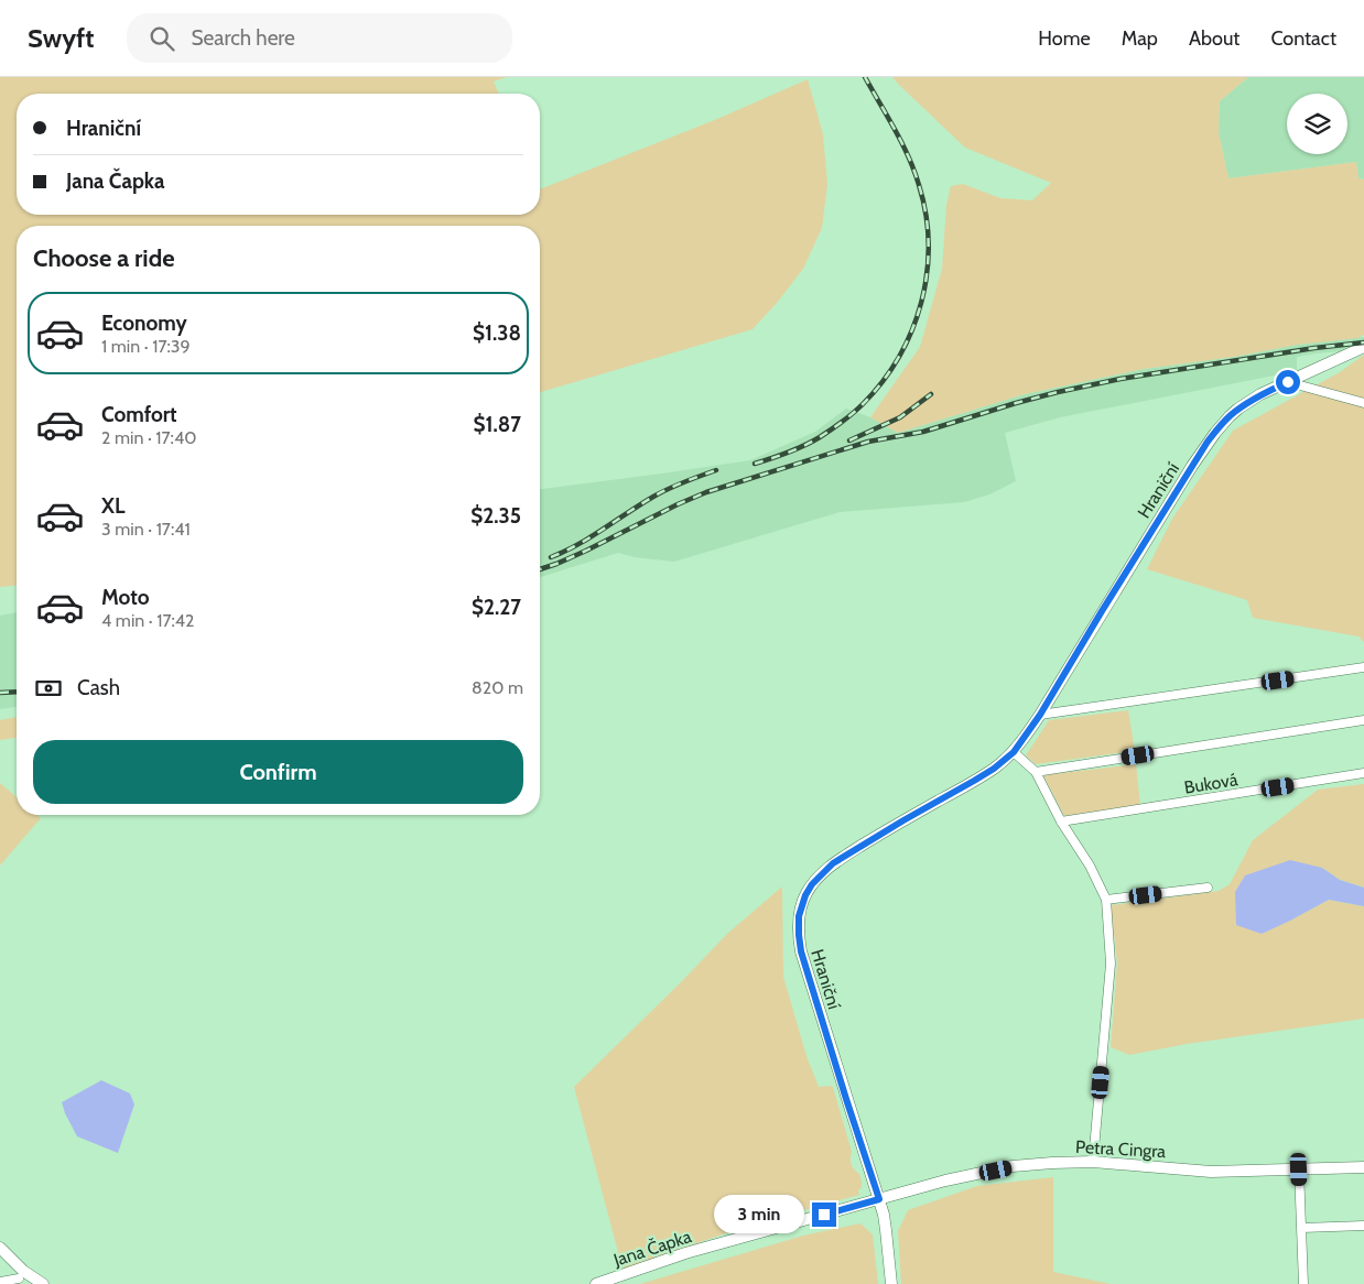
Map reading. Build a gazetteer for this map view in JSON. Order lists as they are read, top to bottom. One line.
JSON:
{"streets":{"main road":["Hraniční","Petra Cingra","Jana Čapka"],"street":["Buková"]},"crossings":[["Hraniční","Petra Cingra"],["Hraniční","Jana Čapka"],["Petra Cingra","Jana Čapka"]],"page":{"header":"Swyft","search":"Search here","nav":["Home","Map","About","Contact"],"banner":["Hraniční","Jana Čapka"],"heading":"Choose a ride","list":[{"name":"Economy","note":"1 min · 17:39","value":"$1.38"},{"name":"Comfort","note":"2 min · 17:40","value":"$1.87"},{"name":"XL","note":"3 min · 17:41","value":"$2.35"},{"name":"Moto","note":"4 min · 17:42","value":"$2.27"}],"pay":["Cash","820 m"],"buttons":"Confirm","bubble":"3 min"}}
